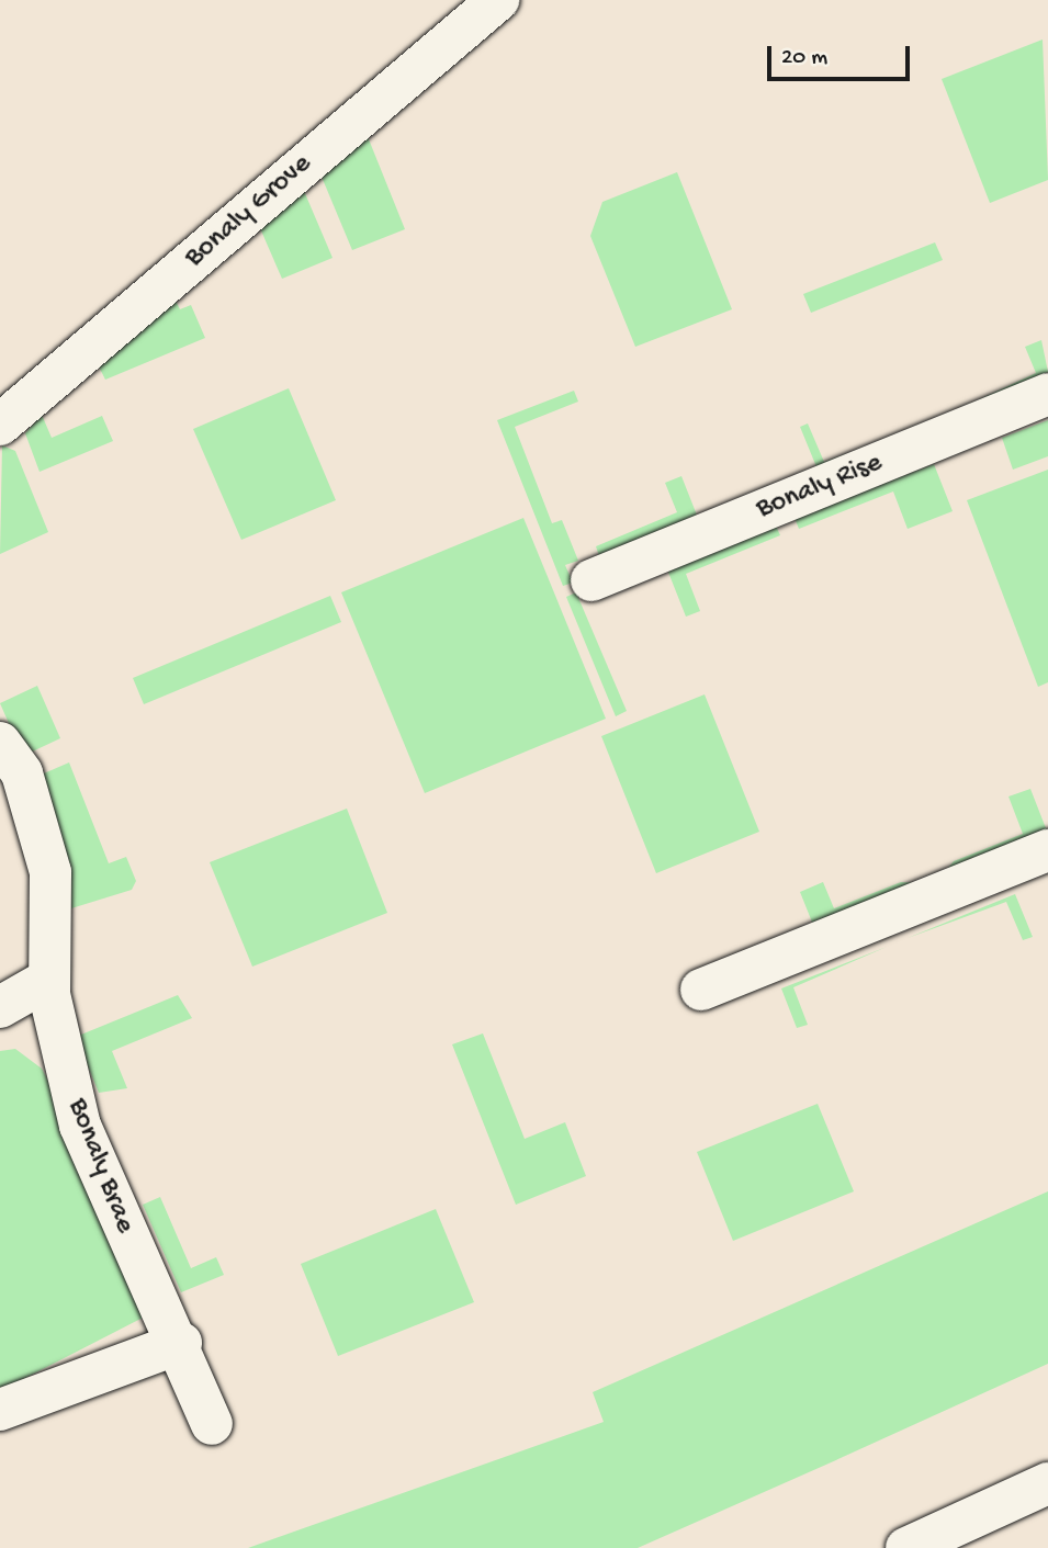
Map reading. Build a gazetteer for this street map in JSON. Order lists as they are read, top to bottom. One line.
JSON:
{"streets":{"main road":["Bonaly Grove","Bonaly Rise","Bonaly Brae"]},"scale_bar":"20 m"}
